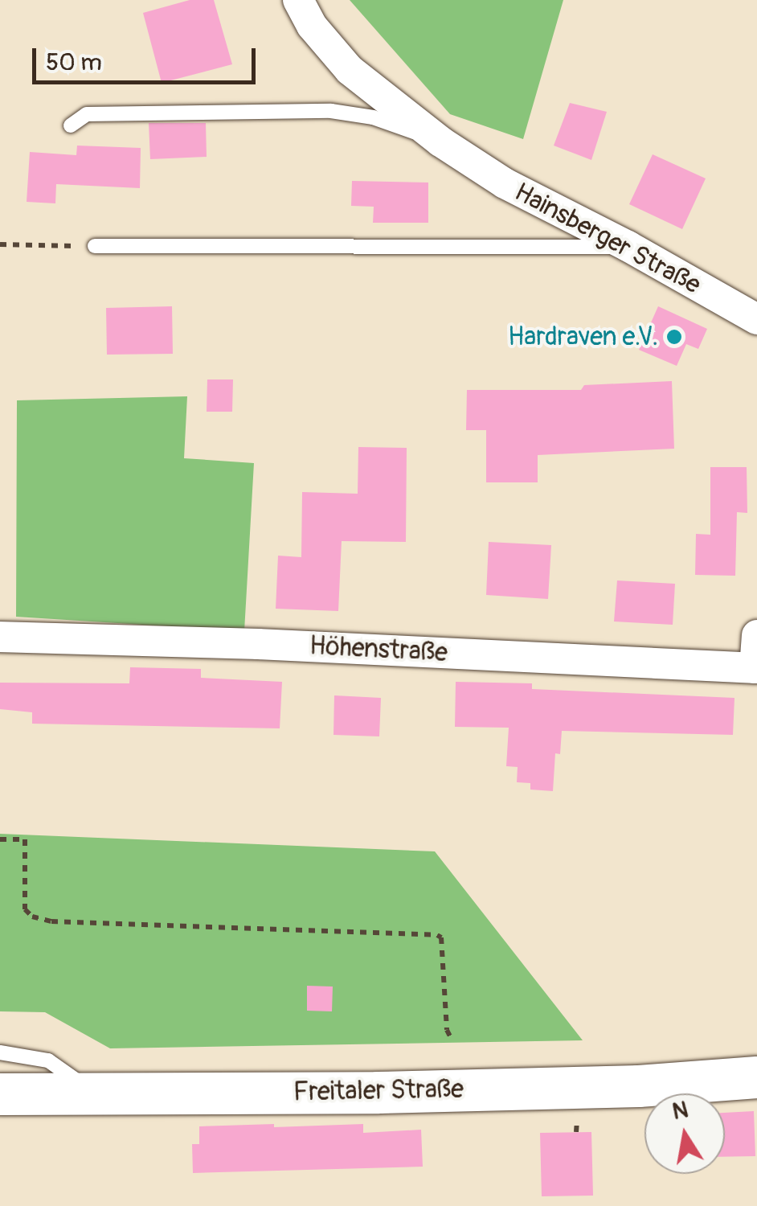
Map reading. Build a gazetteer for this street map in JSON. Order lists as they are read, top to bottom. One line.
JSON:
{"streets":{"main road":["Freitaler Straße"],"street":["Hainsberger Straße","Höhenstraße"]},"places":["Hardraven e.V."],"scale_bar":"50 m","north":"top"}
